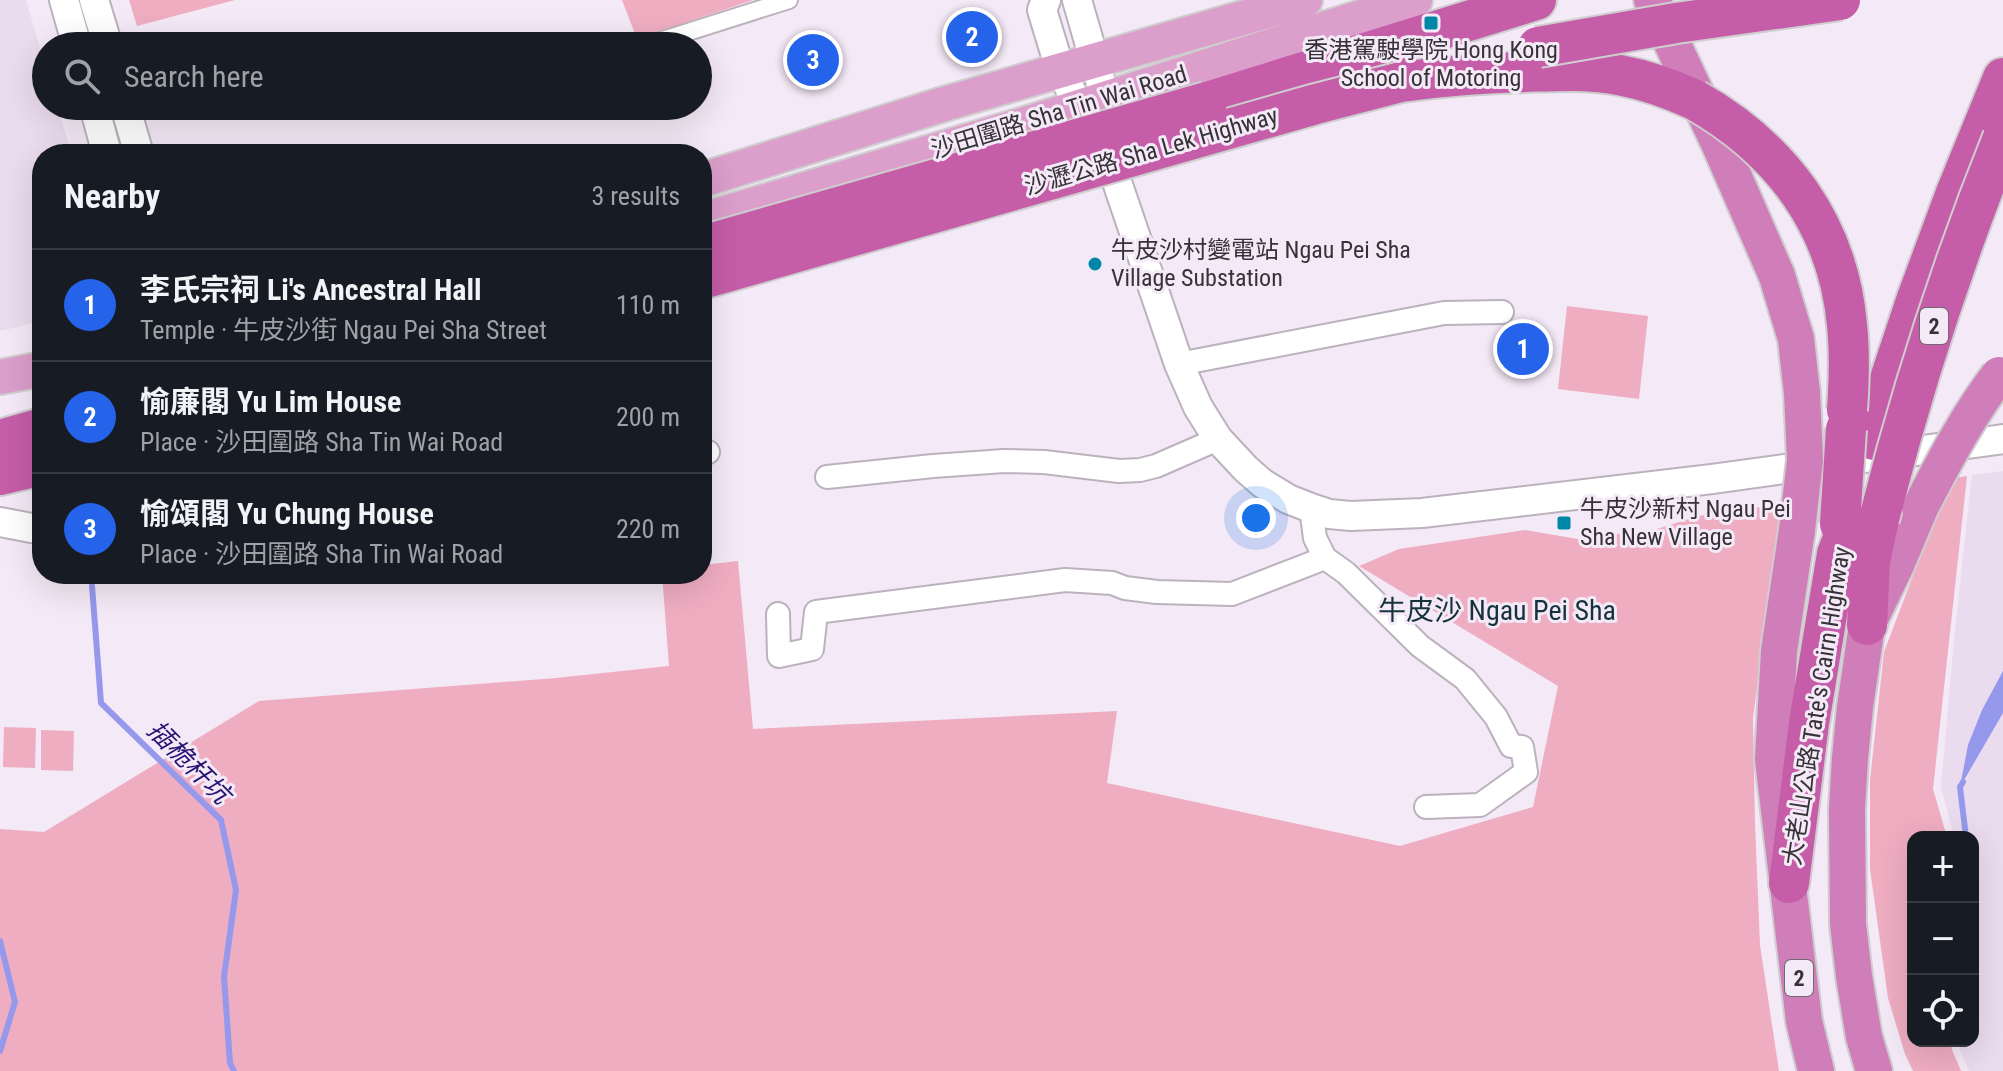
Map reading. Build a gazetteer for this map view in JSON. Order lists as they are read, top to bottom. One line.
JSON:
{"streets":{"highway":["沙瀝公路 Sha Lek Highway","2","大老山公路 Tate's Cairn Highway"],"main road":["沙田圍路 Sha Tin Wai Road"]},"districts":["牛皮沙 Ngau Pei Sha"],"water":["插桅杆坑"],"places":{"transit":["香港駕駛學院 Hong Kong School of Motoring","牛皮沙新村 Ngau Pei Sha New Village"],"other":["牛皮沙村變電站 Ngau Pei Sha Village Substation"]},"page":{"pins":["2","3","1"],"search":"Search here","heading":["Nearby","3 results"],"list":[{"mark":"1","name":"李氏宗祠 Li's Ancestral Hall","note":"Temple · 牛皮沙街 Ngau Pei Sha Street","value":"110 m"},{"mark":"2","name":"愉廉閣 Yu Lim House","note":"Place · 沙田圍路 Sha Tin Wai Road","value":"200 m"},{"mark":"3","name":"愉頌閣 Yu Chung House","note":"Place · 沙田圍路 Sha Tin Wai Road","value":"220 m"}],"map_buttons":["+","−"]}}
